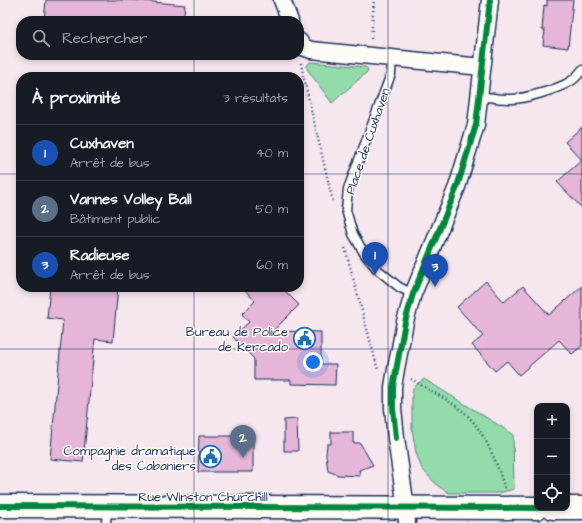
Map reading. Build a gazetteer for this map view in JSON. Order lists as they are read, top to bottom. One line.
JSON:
{"streets":{"street":["Rue Winston Churchill"],"lane":["Place de Cuxhaven"]},"places":{"public building":["Bureau de Police de Kercado","Compagnie dramatique des Cabaniers"]},"page":{"search":"Rechercher","heading":["À proximité","3 résultats"],"list":[{"mark":"1","name":"Cuxhaven","note":"Arrêt de bus","value":"40 m"},{"mark":"2","name":"Vannes Volley Ball","note":"Bâtiment public","value":"50 m"},{"mark":"3","name":"Radieuse","note":"Arrêt de bus","value":"60 m"}],"pins":["1","3","2"],"map_buttons":["+","−"]}}
